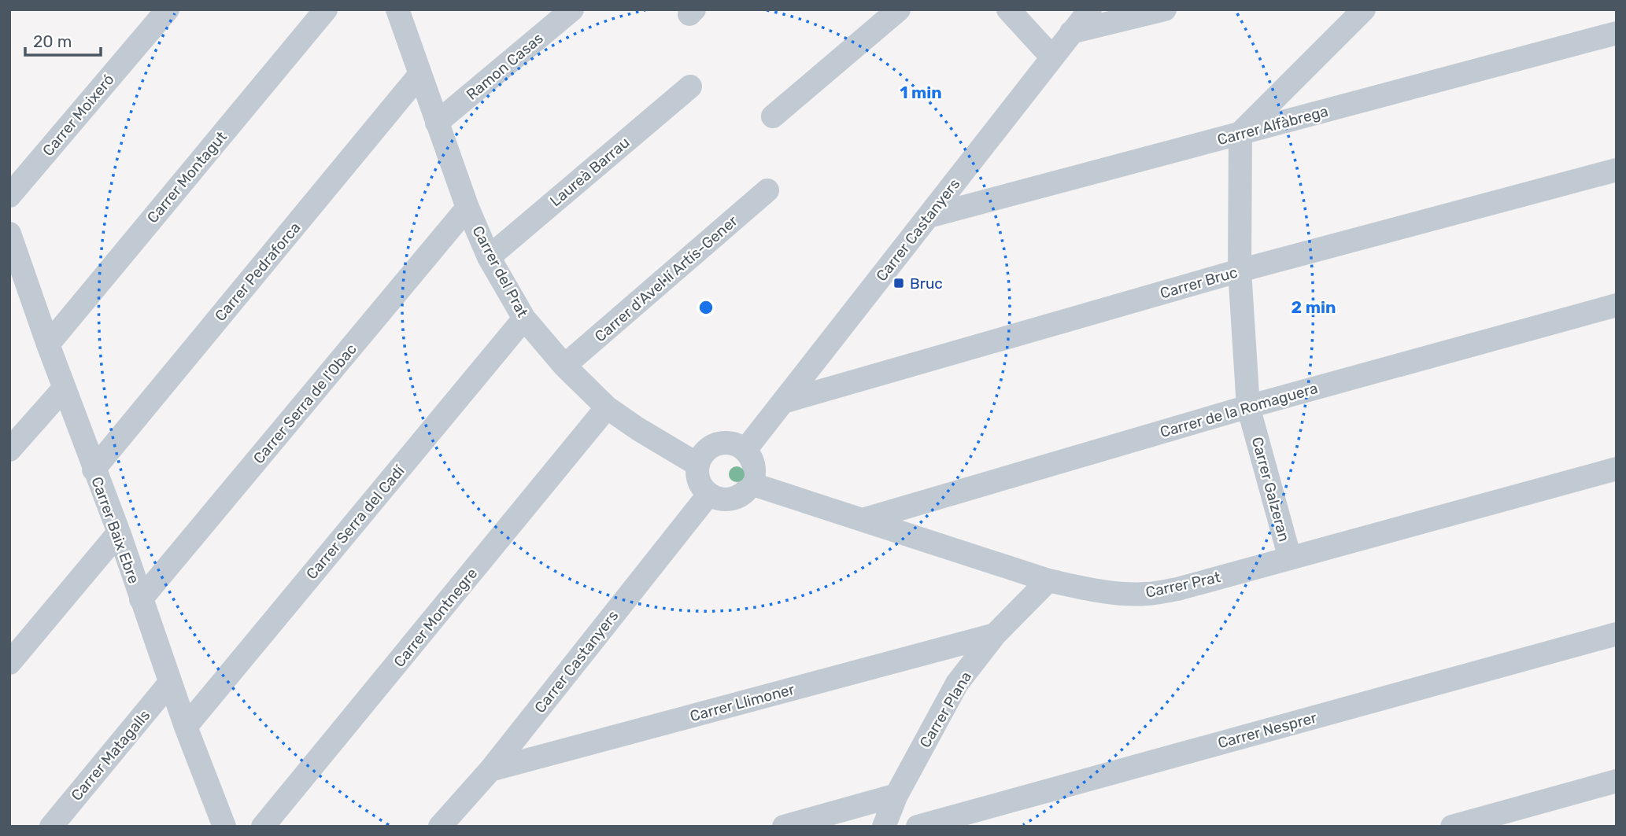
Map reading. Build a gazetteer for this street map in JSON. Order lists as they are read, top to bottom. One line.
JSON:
{"streets":{"street":["Ramon Casas","Carrer Moixeró","Carrer Alfàbrega","Laureà Barrau","Carrer Montagut","Carrer Castanyers","Carrer Pedraforca","Carrer del Prat","Carrer d'Avel·lí Artís-Gener","Carrer Bruc","Carrer Serra de l'Obac","Carrer de la Romaguera","Carrer Galzeran","Carrer Serra del Cadí","Carrer Baix Ebre","Carrer Prat","Carrer Montnegre","Carrer Llimoner","Carrer Plana","Carrer Nesprer","Carrer Matagalls"]},"crossings":[["Ramon Casas","Carrer del Prat"],["Carrer Alfàbrega","Carrer Castanyers"],["Carrer Alfàbrega","Carrer Galzeran"],["Laureà Barrau","Carrer del Prat"],["Carrer Montagut","Carrer Baix Ebre"],["Carrer Castanyers","Carrer del Prat"],["Carrer Castanyers","Carrer Bruc"],["Carrer Castanyers","Carrer Prat"],["Carrer Castanyers","Carrer Llimoner"],["Carrer Pedraforca","Carrer del Prat"],["Carrer Pedraforca","Carrer Baix Ebre"],["Carrer del Prat","Carrer d'Avel·lí Artís-Gener"],["Carrer del Prat","Carrer Serra de l'Obac"],["Carrer del Prat","Carrer Serra del Cadí"],["Carrer del Prat","Carrer Prat"],["Carrer del Prat","Carrer Montnegre"],["Carrer Bruc","Carrer Galzeran"],["Carrer Serra de l'Obac","Carrer Baix Ebre"],["Carrer de la Romaguera","Carrer Galzeran"],["Carrer de la Romaguera","Carrer Prat"],["Carrer Galzeran","Carrer Prat"],["Carrer Serra del Cadí","Carrer Baix Ebre"],["Carrer Baix Ebre","Carrer Matagalls"],["Carrer Prat","Carrer Plana"],["Carrer Llimoner","Carrer Plana"]],"places":{"transit":["Bruc"]},"scale_bar":"20 m","rings":["1 min","2 min"]}
